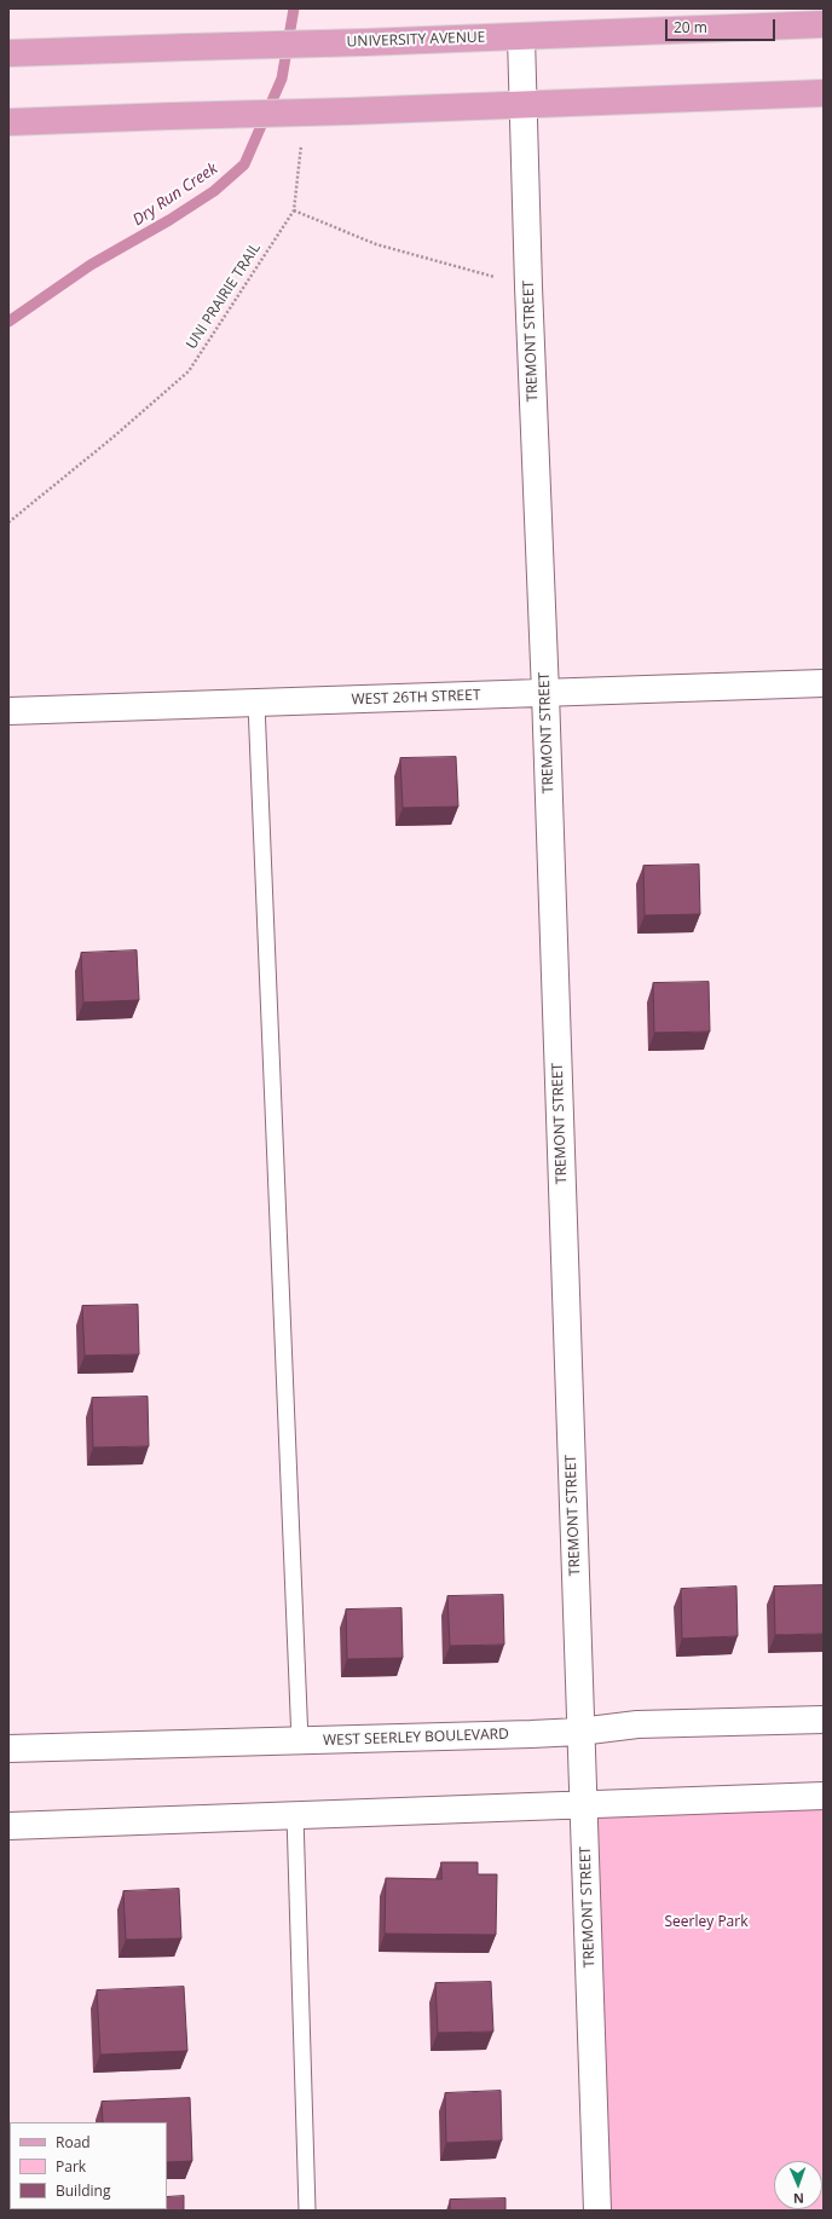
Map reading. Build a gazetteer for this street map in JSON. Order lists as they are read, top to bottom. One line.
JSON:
{"streets":{"main road":["UNIVERSITY AVENUE"],"street":["TREMONT STREET","WEST 26TH STREET","WEST SEERLEY BOULEVARD"],"path":["UNI PRAIRIE TRAIL"]},"crossings":[["UNIVERSITY AVENUE","TREMONT STREET"],["TREMONT STREET","WEST 26TH STREET"],["TREMONT STREET","WEST SEERLEY BOULEVARD"]],"water":["Dry Run Creek"],"parks":["Seerley Park"],"legend":["Road","Park","Building"],"scale_bar":"20 m","north":"bottom"}
